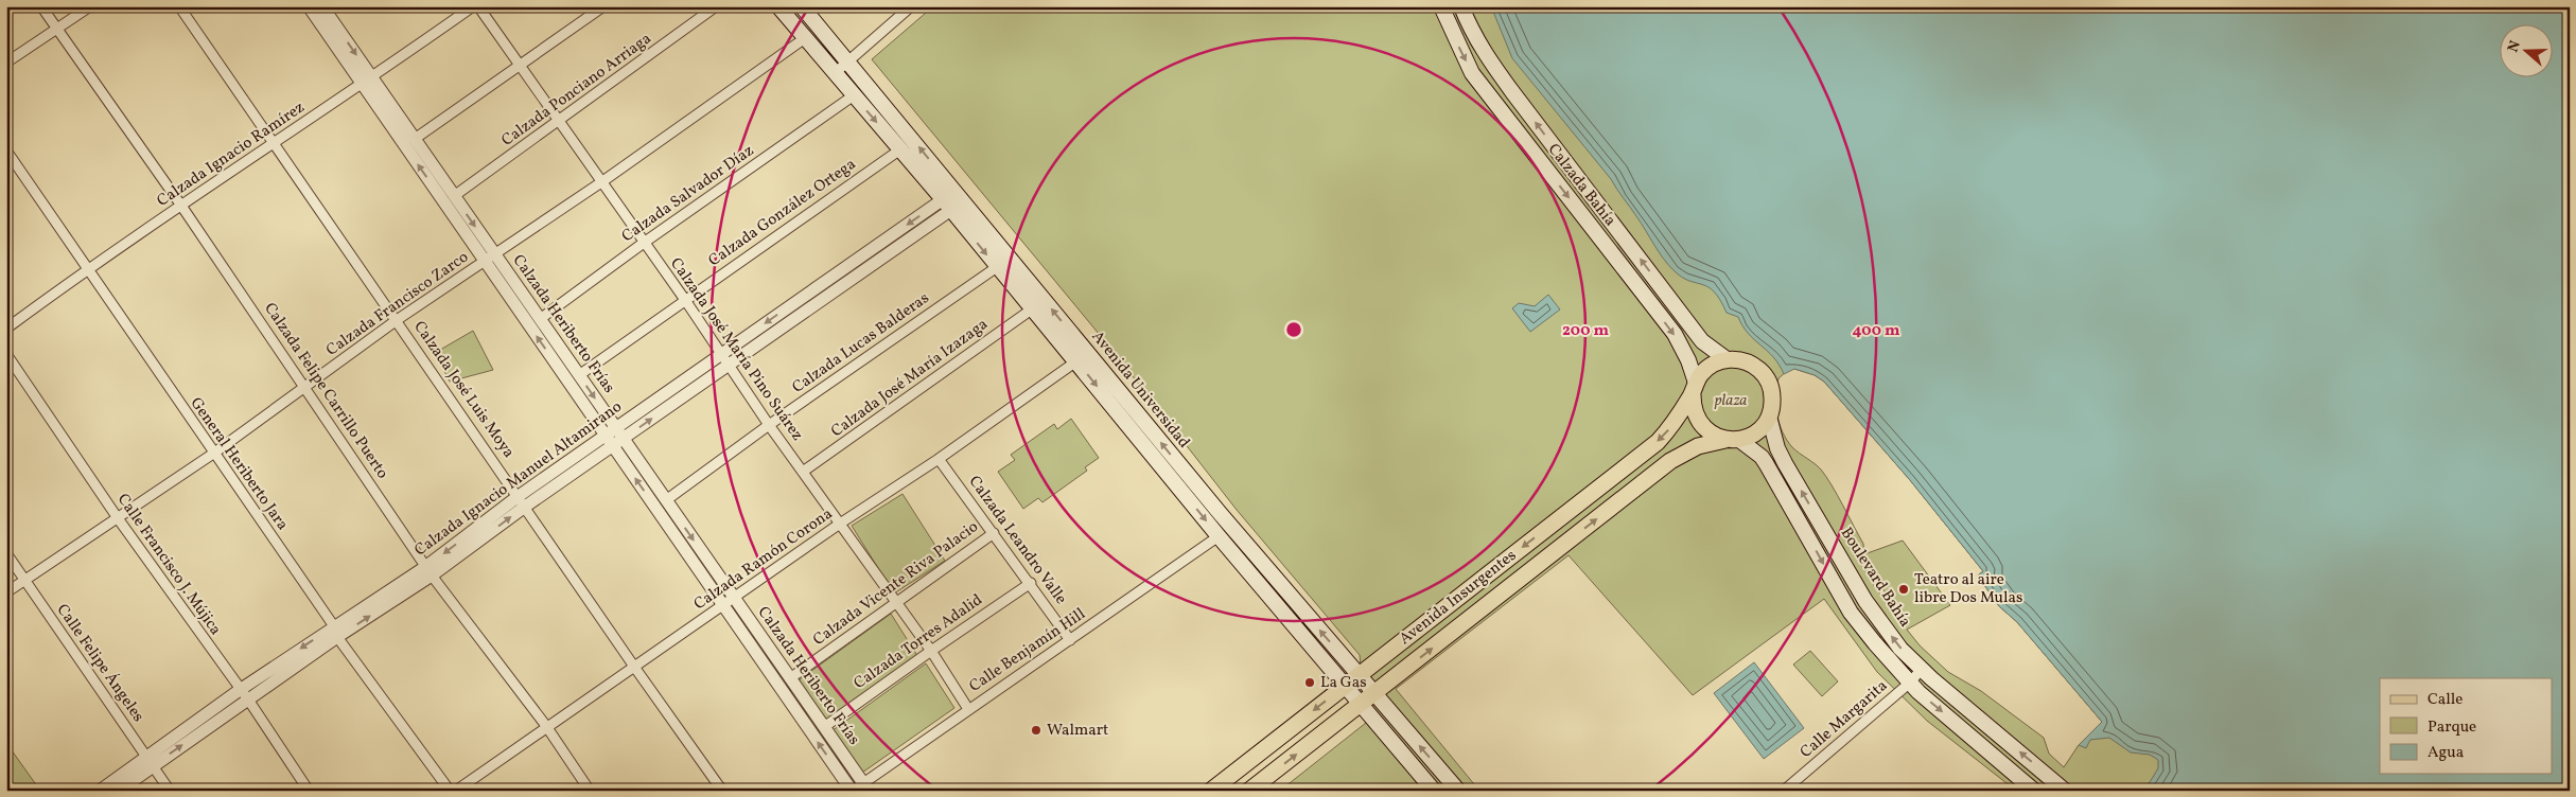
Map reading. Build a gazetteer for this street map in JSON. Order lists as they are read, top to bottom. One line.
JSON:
{"streets":{"main road":["Calzada Bahía","Avenida Universidad","Boulevard Bahía","Avenida Insurgentes"],"street":["Calzada Ponciano Arriaga","Calzada Ignacio Ramírez","Calzada Salvador Díaz","Calzada González Ortega","Calzada Francisco Zarco","Calzada Heriberto Frías","Calzada Lucas Balderas","Calzada José María Pino Suárez","Calzada José María Izazaga","Calzada José Luis Moya","Calzada Felipe Carrillo Puerto","General Heriberto Jara","Calzada Ignacio Manuel Altamirano","Calzada Leandro Valle","Calzada Ramón Corona","Calle Francisco J. Mújica","Calzada Vicente Riva Palacio","Calzada Torres Adalid","Calle Benjamín Hill","Calle Felipe Ángeles","Calle Margarita"]},"crossings":[["Calzada Ponciano Arriaga","Calzada Heriberto Frías"],["Calzada Ponciano Arriaga","Calzada José María Pino Suárez"],["Calzada Ignacio Ramírez","Calzada Heriberto Frías"],["Calzada Ignacio Ramírez","Calzada José Luis Moya"],["Calzada Ignacio Ramírez","Calzada Felipe Carrillo Puerto"],["Calzada Ignacio Ramírez","General Heriberto Jara"],["Calzada Bahía","Boulevard Bahía"],["Calzada Bahía","Avenida Insurgentes"],["Calzada Salvador Díaz","Calzada Heriberto Frías"],["Calzada Salvador Díaz","Calzada José María Pino Suárez"],["Calzada Salvador Díaz","Avenida Universidad"],["Calzada González Ortega","Calzada Heriberto Frías"],["Calzada González Ortega","Calzada José María Pino Suárez"],["Calzada González Ortega","Avenida Universidad"],["Calzada Francisco Zarco","Calzada Heriberto Frías"],["Calzada Francisco Zarco","Calzada José María Pino Suárez"],["Calzada Francisco Zarco","Calzada José Luis Moya"],["Calzada Francisco Zarco","Avenida Universidad"],["Calzada Francisco Zarco","Calzada Felipe Carrillo Puerto"],["Calzada Francisco Zarco","General Heriberto Jara"],["Calzada Francisco Zarco","Calle Francisco J. Mújica"],["Calzada Francisco Zarco","Calle Felipe Ángeles"],["Calzada Heriberto Frías","Calzada Lucas Balderas"],["Calzada Heriberto Frías","Calzada Ignacio Manuel Altamirano"],["Calzada Heriberto Frías","Calzada Ramón Corona"],["Calzada Heriberto Frías","Calzada Vicente Riva Palacio"],["Calzada Heriberto Frías","Calzada Torres Adalid"],["Calzada Heriberto Frías","Calle Benjamín Hill"],["Calzada Lucas Balderas","Calzada José María Pino Suárez"],["Calzada Lucas Balderas","Avenida Universidad"],["Calzada José María Pino Suárez","Calzada José María Izazaga"],["Calzada José María Pino Suárez","Calzada Ignacio Manuel Altamirano"],["Calzada José María Pino Suárez","Calzada Ramón Corona"],["Calzada José María Pino Suárez","Calzada Vicente Riva Palacio"],["Calzada José María Pino Suárez","Calzada Torres Adalid"],["Calzada José María Pino Suárez","Calle Benjamín Hill"],["Calzada José María Izazaga","Avenida Universidad"],["Calzada José Luis Moya","Calzada Ignacio Manuel Altamirano"],["Calzada José Luis Moya","Calzada Ramón Corona"],["Avenida Universidad","Calzada Ignacio Manuel Altamirano"],["Avenida Universidad","Calzada Ramón Corona"],["Avenida Universidad","Avenida Insurgentes"],["Avenida Universidad","Calle Benjamín Hill"],["Calzada Felipe Carrillo Puerto","Calzada Ignacio Manuel Altamirano"],["Calzada Felipe Carrillo Puerto","Calzada Ramón Corona"],["General Heriberto Jara","Calzada Ignacio Manuel Altamirano"],["Calzada Ignacio Manuel Altamirano","Calle Francisco J. Mújica"],["Calzada Ignacio Manuel Altamirano","Calle Felipe Ángeles"],["Calzada Leandro Valle","Calzada Ramón Corona"],["Calzada Leandro Valle","Calzada Vicente Riva Palacio"],["Calzada Leandro Valle","Calzada Torres Adalid"],["Calzada Leandro Valle","Calle Benjamín Hill"],["Boulevard Bahía","Avenida Insurgentes"],["Boulevard Bahía","Calle Margarita"]],"parks":["plaza"],"places":["Teatro al aire libre Dos Mulas","La Gas","Walmart"],"legend":["Calle","Parque","Agua"],"north":"left","rings":["200 m","400 m"]}
